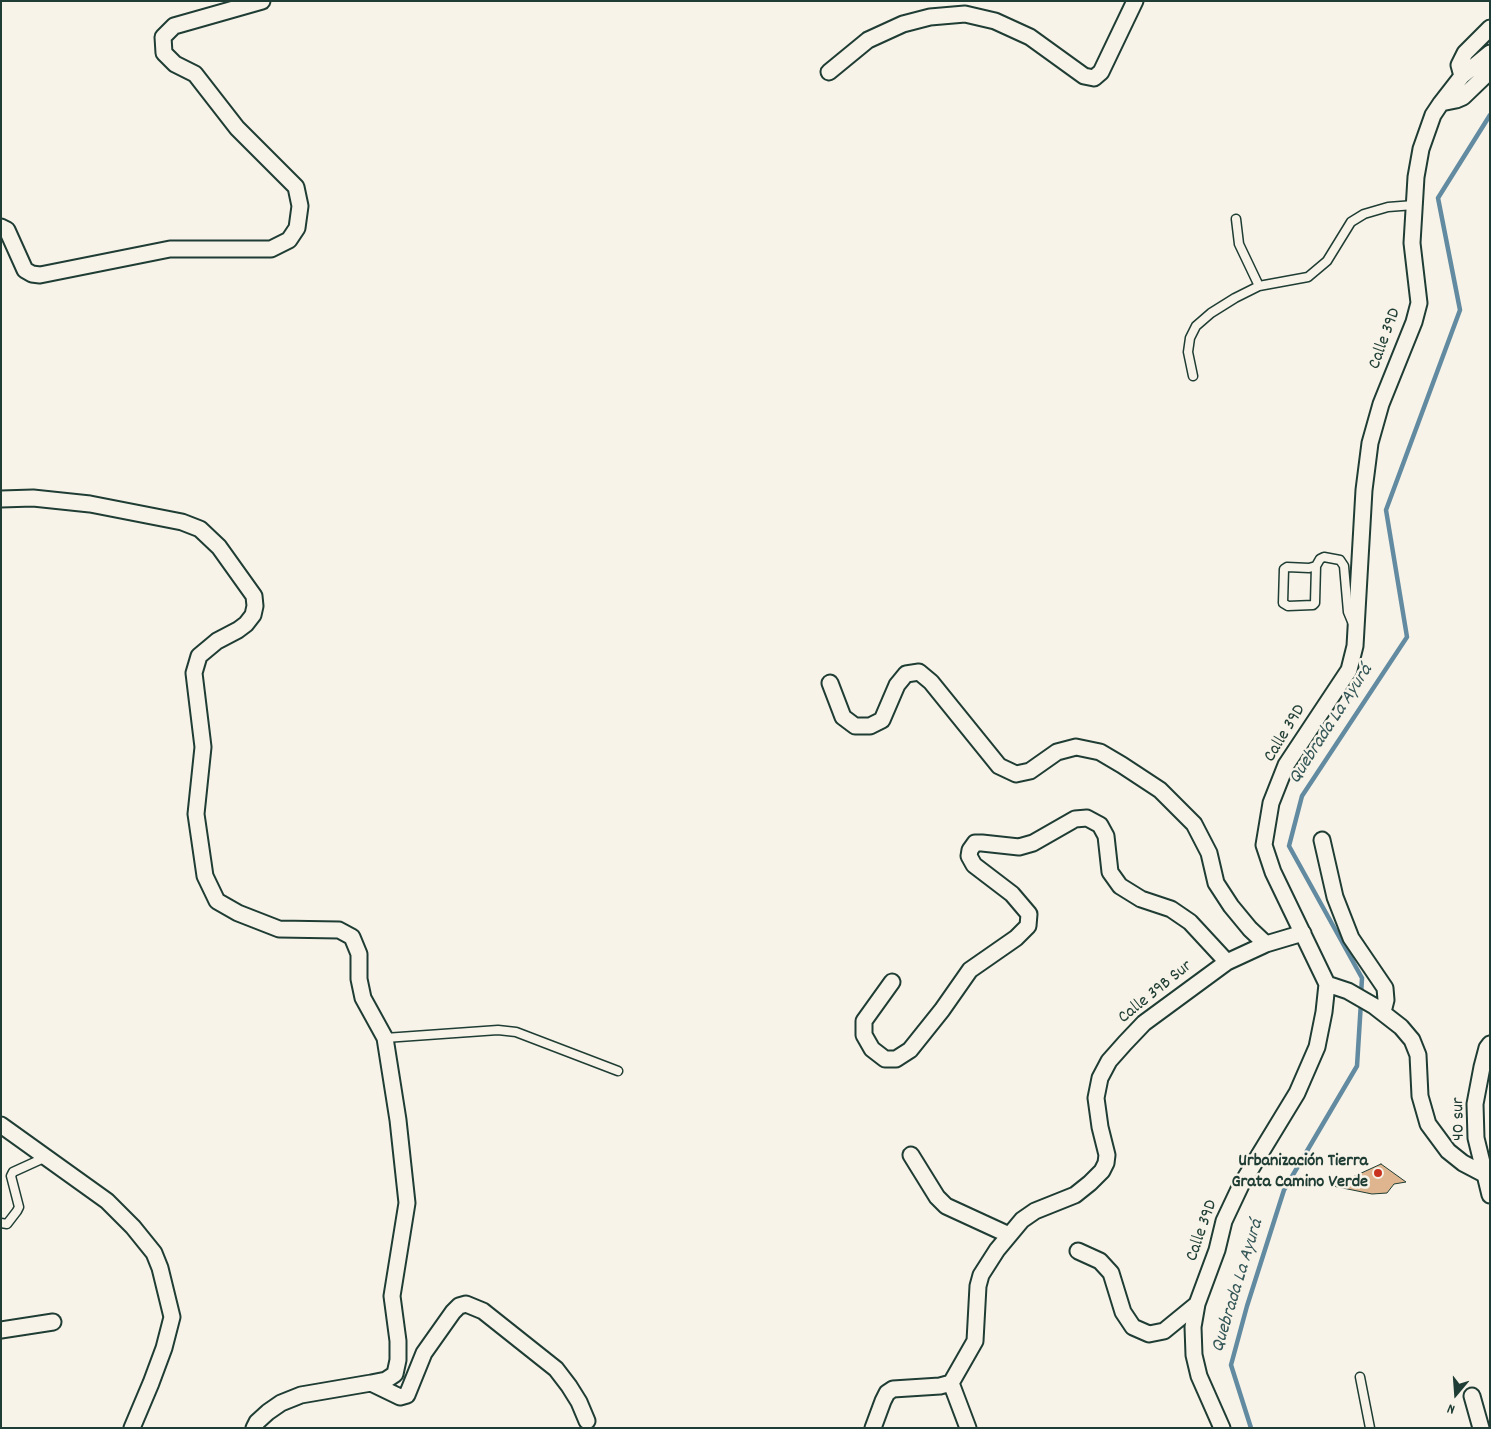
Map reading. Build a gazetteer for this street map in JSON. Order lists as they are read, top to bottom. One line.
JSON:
{"streets":{"street":["Calle 39D","Calle 39B Sur","40 sur"]},"crossings":[["Calle 39D","Calle 39B Sur"]],"water":["Quebrada La Ayurá"],"places":["Urbanización Tierra Grata Camino Verde"],"north":"bottom"}
